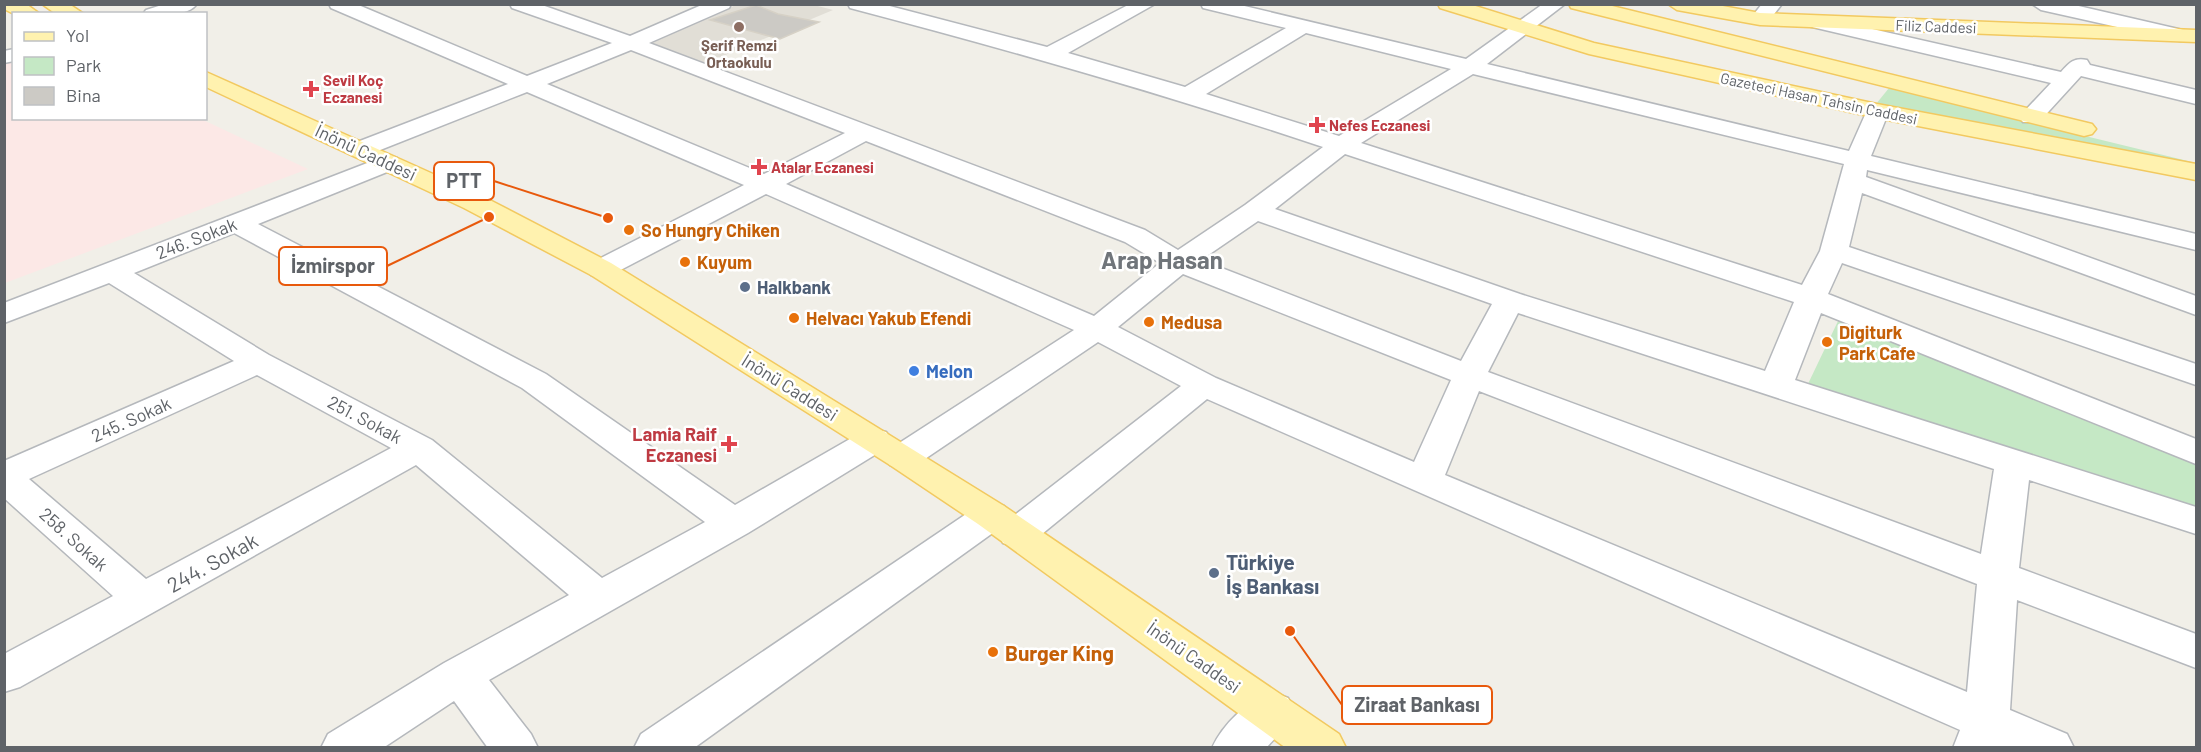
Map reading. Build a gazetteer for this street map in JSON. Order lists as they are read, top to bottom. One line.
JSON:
{"streets":{"main road":["Filiz Caddesi","Gazeteci Hasan Tahsin Caddesi","İnönü Caddesi"],"street":["246. Sokak","245. Sokak","251. Sokak","258. Sokak","244. Sokak"]},"crossings":[["İnönü Caddesi","246. Sokak"],["246. Sokak","251. Sokak"],["245. Sokak","251. Sokak"],["245. Sokak","258. Sokak"],["251. Sokak","244. Sokak"],["258. Sokak","244. Sokak"]],"districts":["Arap Hasan"],"places":{"other":["Şerif Remzi Ortaokulu","İzmirspor","PTT","So Hungry Chiken","Kuyum","Halkbank","Helvacı Yakub Efendi","Medusa","Digiturk Park Cafe","Melon","Türkiye İş Bankası","Ziraat Bankası","Burger King"],"health":["Sevil Koç Eczanesi","Nefes Eczanesi","Atalar Eczanesi","Lamia Raif Eczanesi"]},"legend":["Yol","Park","Bina"]}
